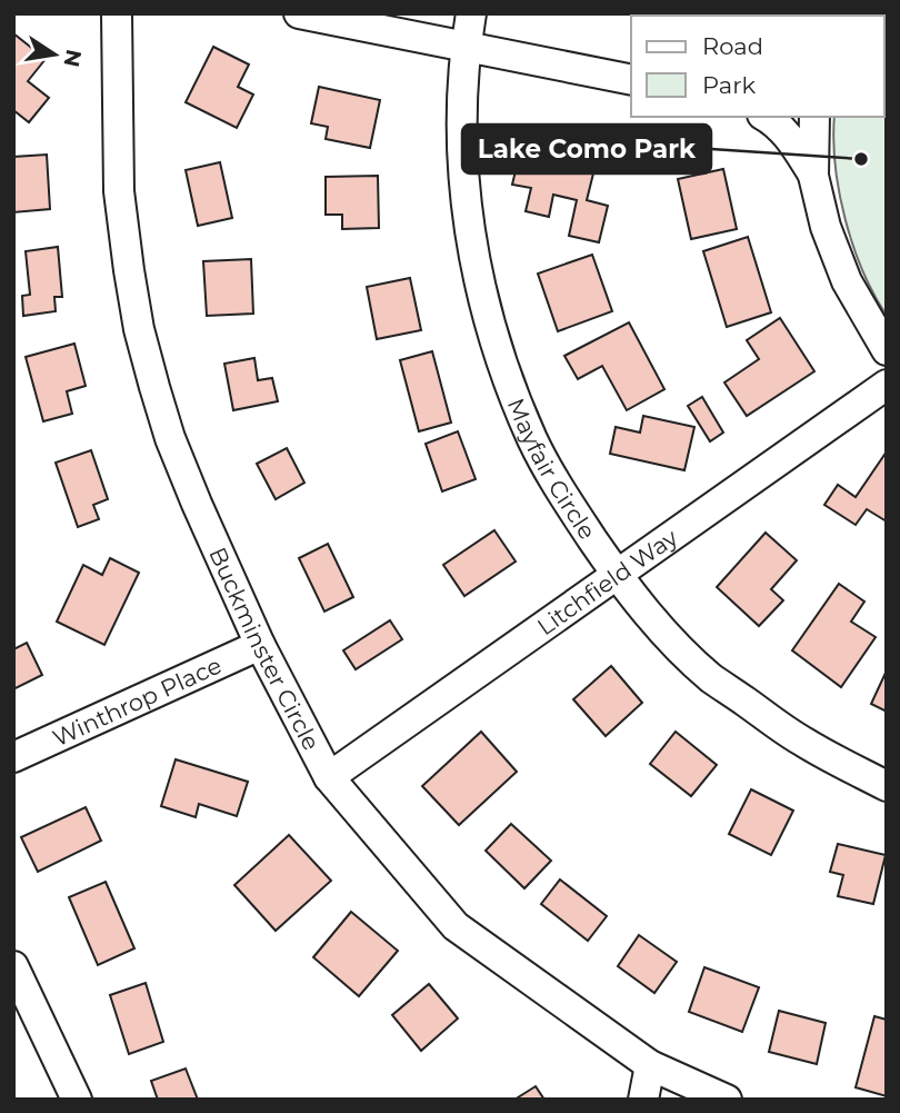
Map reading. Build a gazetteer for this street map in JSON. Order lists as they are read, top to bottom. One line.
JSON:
{"streets":{"street":["Mayfair Circle","Litchfield Way","Buckminster Circle","Winthrop Place"]},"crossings":[["Mayfair Circle","Litchfield Way"],["Litchfield Way","Buckminster Circle"],["Buckminster Circle","Winthrop Place"]],"places":["Lake Como Park"],"legend":["Road","Park"],"north":"right"}
